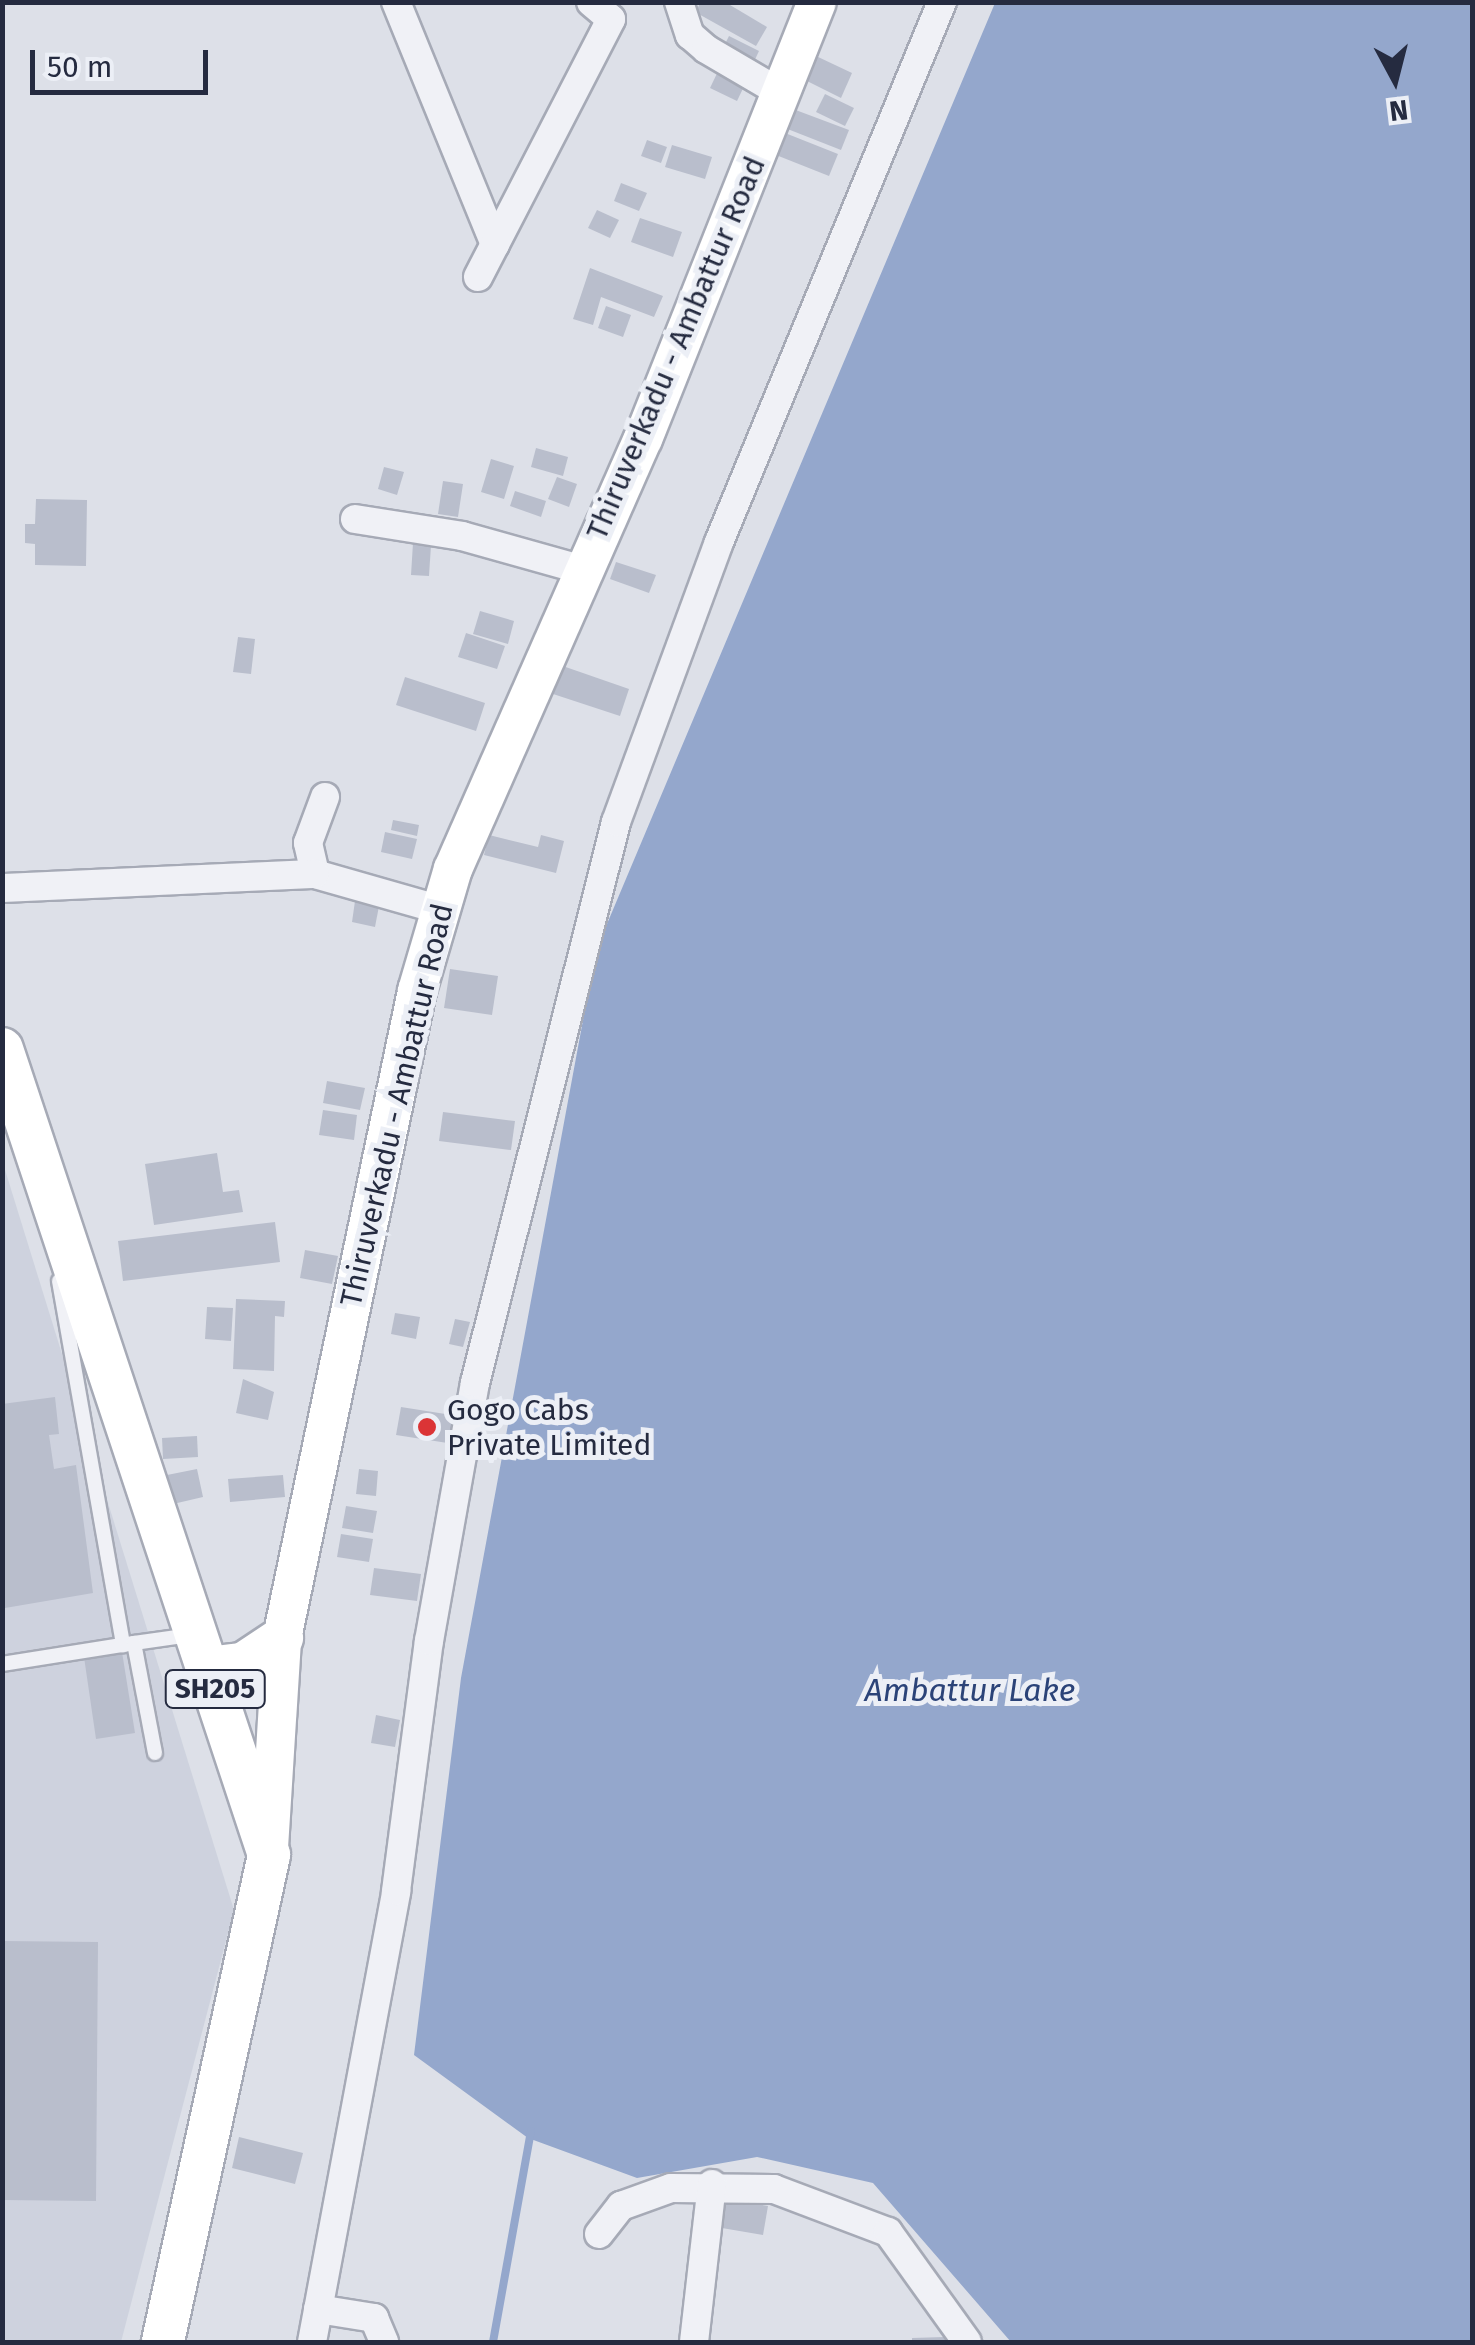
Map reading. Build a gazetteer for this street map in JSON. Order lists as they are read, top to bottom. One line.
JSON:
{"streets":{"main road":["Thiruverkadu - Ambattur Road","SH205"]},"crossings":[["Thiruverkadu - Ambattur Road","SH205"]],"water":["Ambattur Lake"],"places":["Gogo Cabs Private Limited"],"scale_bar":"50 m","north":"bottom"}
